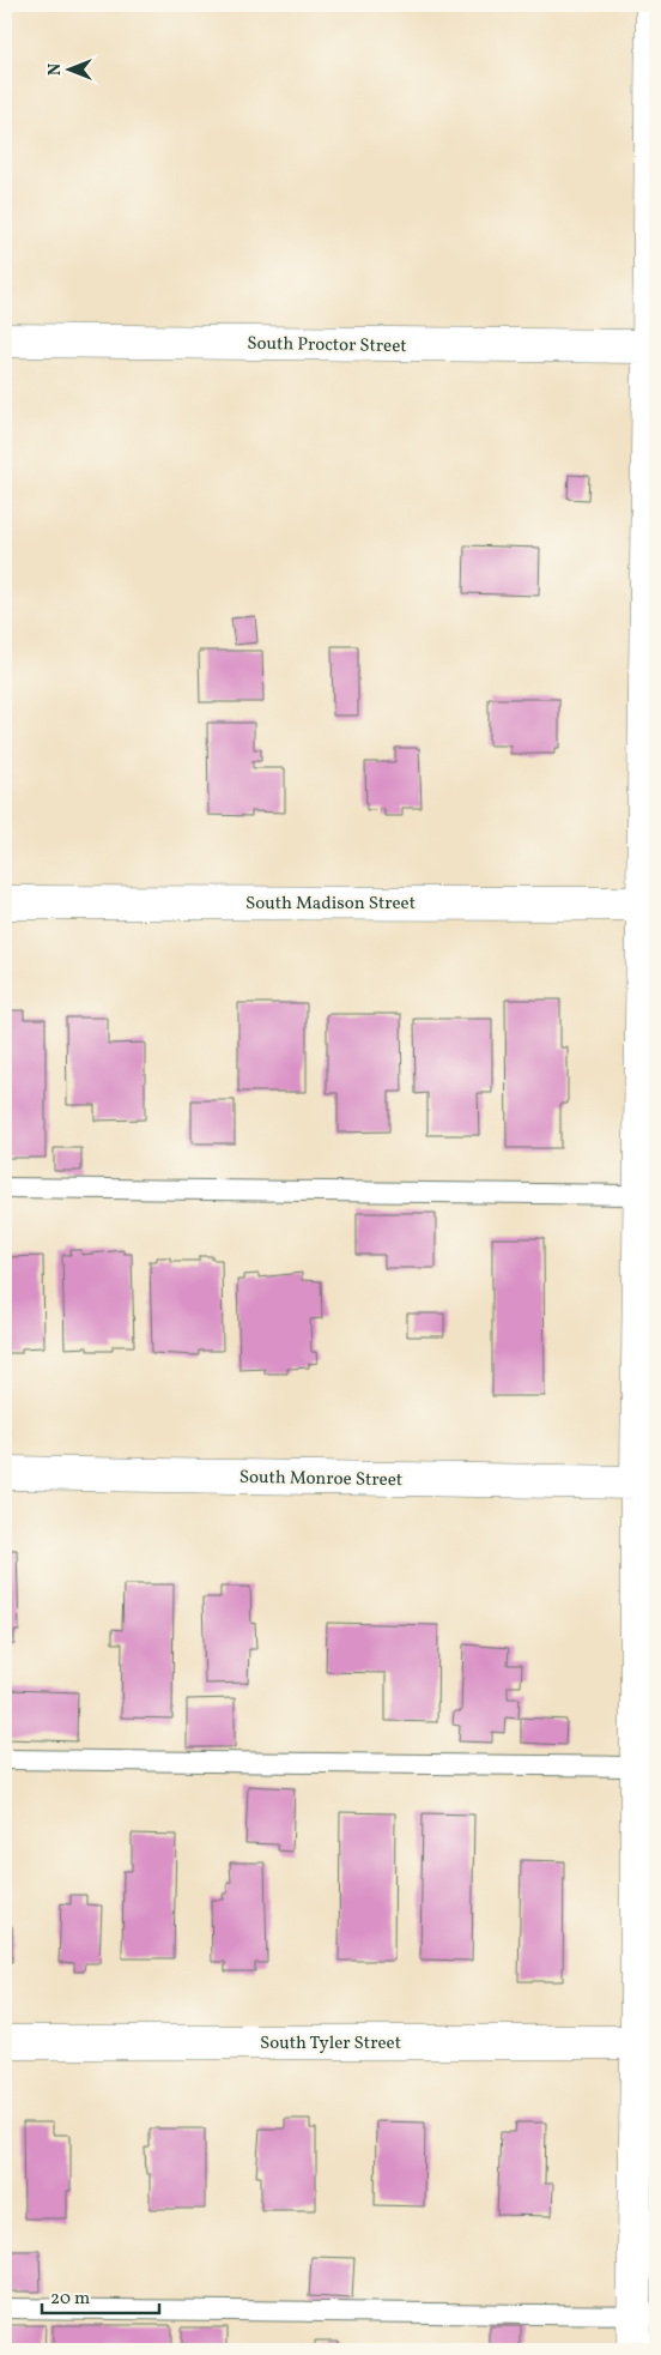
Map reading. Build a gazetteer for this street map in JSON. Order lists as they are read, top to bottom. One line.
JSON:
{"streets":{"street":["South Proctor Street","South Madison Street","South Monroe Street","South Tyler Street"]},"scale_bar":"20 m","north":"left"}
